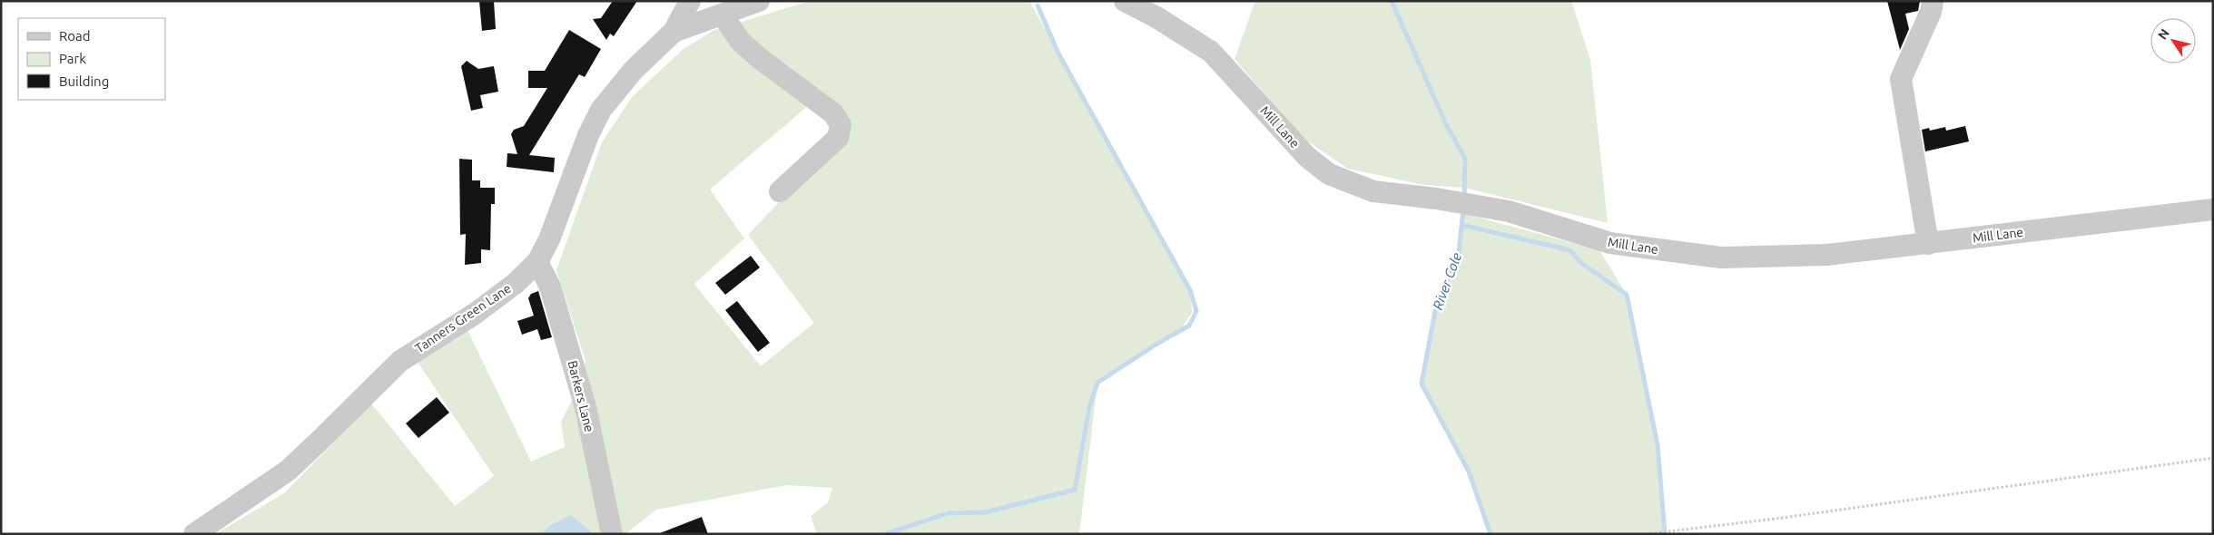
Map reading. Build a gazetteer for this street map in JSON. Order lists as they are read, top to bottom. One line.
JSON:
{"streets":{"street":["Mill Lane","Tanners Green Lane","Barkers Lane"]},"crossings":[["Tanners Green Lane","Barkers Lane"]],"water":["River Cole"],"legend":["Road","Park","Building"],"north":"top left"}
